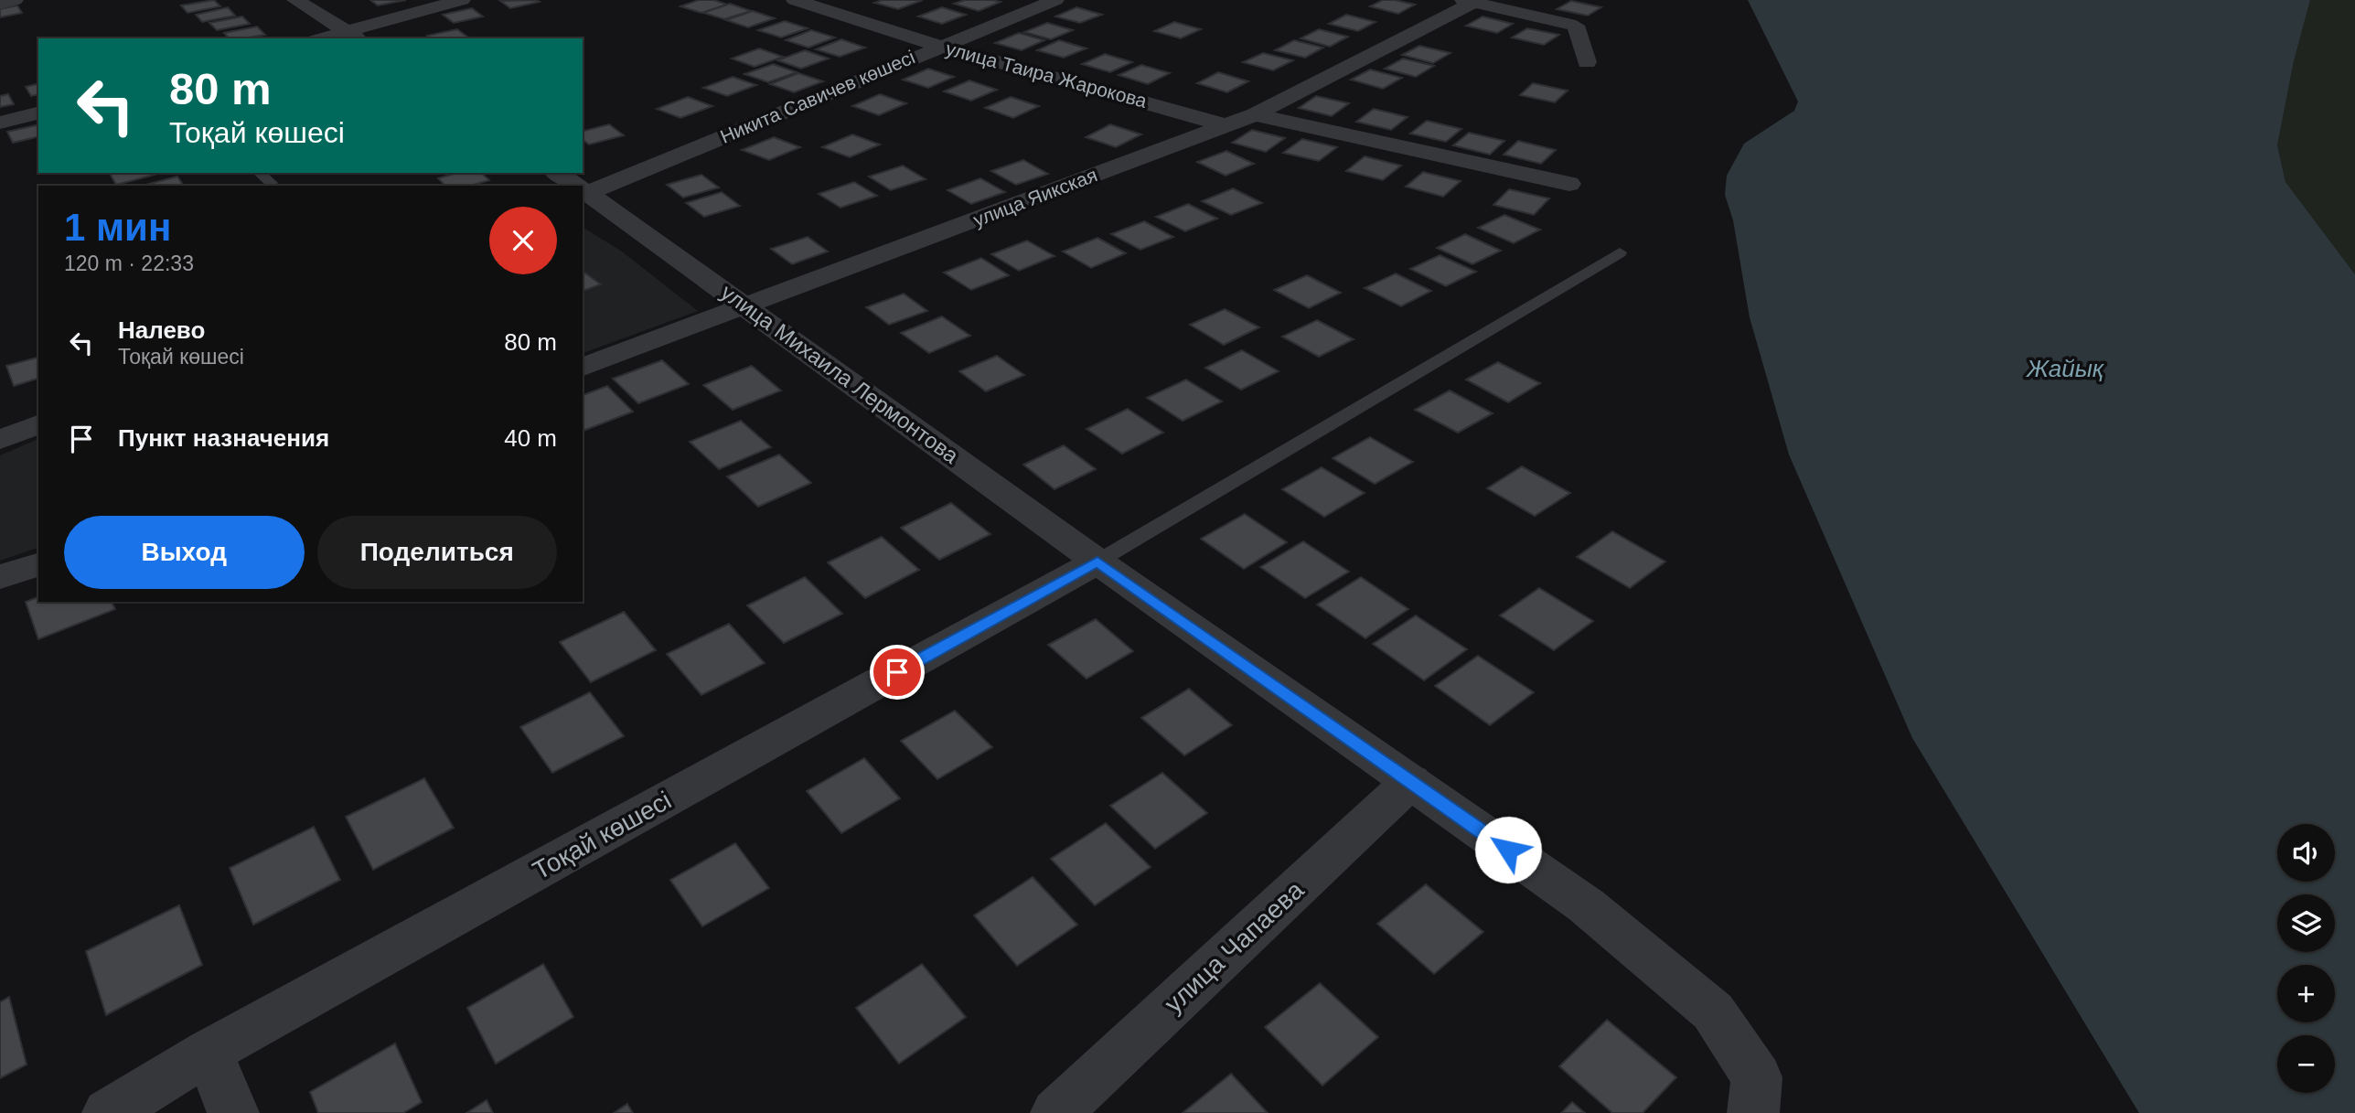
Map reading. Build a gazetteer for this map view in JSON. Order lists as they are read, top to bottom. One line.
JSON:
{"streets":{"street":["улица Таира Жарокова","Никита Савичев көшесі","улица Яикская","улица Михаила Лермонтова","Тоқай көшесі","улица Чапаева"]},"crossings":[["улица Таира Жарокова","Никита Савичев көшесі"],["улица Таира Жарокова","улица Яикская"],["улица Яикская","улица Михаила Лермонтова"],["улица Михаила Лермонтова","Тоқай көшесі"],["улица Михаила Лермонтова","улица Чапаева"]],"water":["Жайық"],"page":{"turn":["80 m","Тоқай көшесі"],"heading":["1 мин","120 m · 22:33"],"list":[{"name":"Налево","note":"Тоқай көшесі","value":"80 m"},{"name":"Пункт назначения","value":"40 m"}],"buttons":["Выход","Поделиться"],"map_buttons":["+","−"]}}
